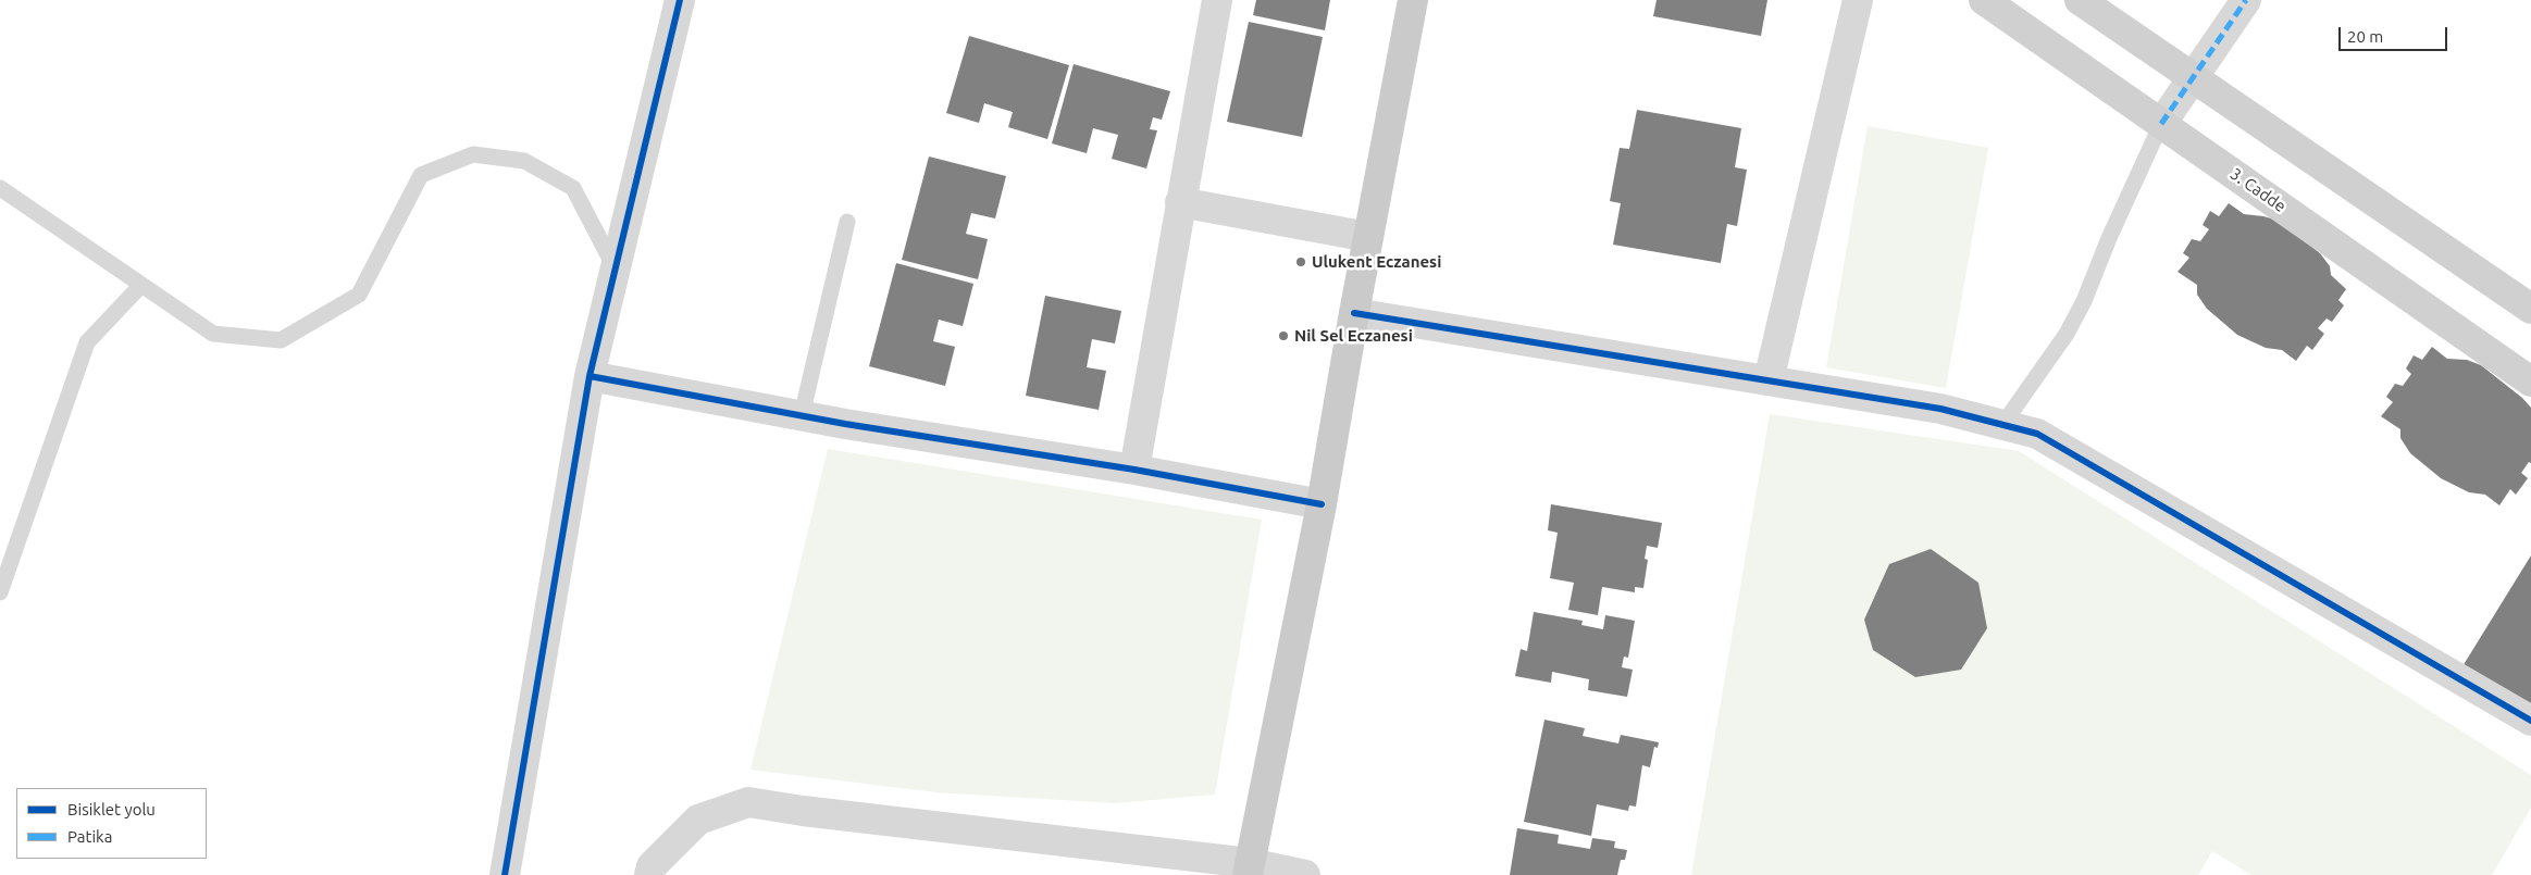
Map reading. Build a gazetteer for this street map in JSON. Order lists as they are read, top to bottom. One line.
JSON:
{"streets":{"street":["3. Cadde"]},"places":["Ulukent Eczanesi","Nil Sel Eczanesi"],"legend":["Bisiklet yolu","Patika"],"scale_bar":"20 m"}
